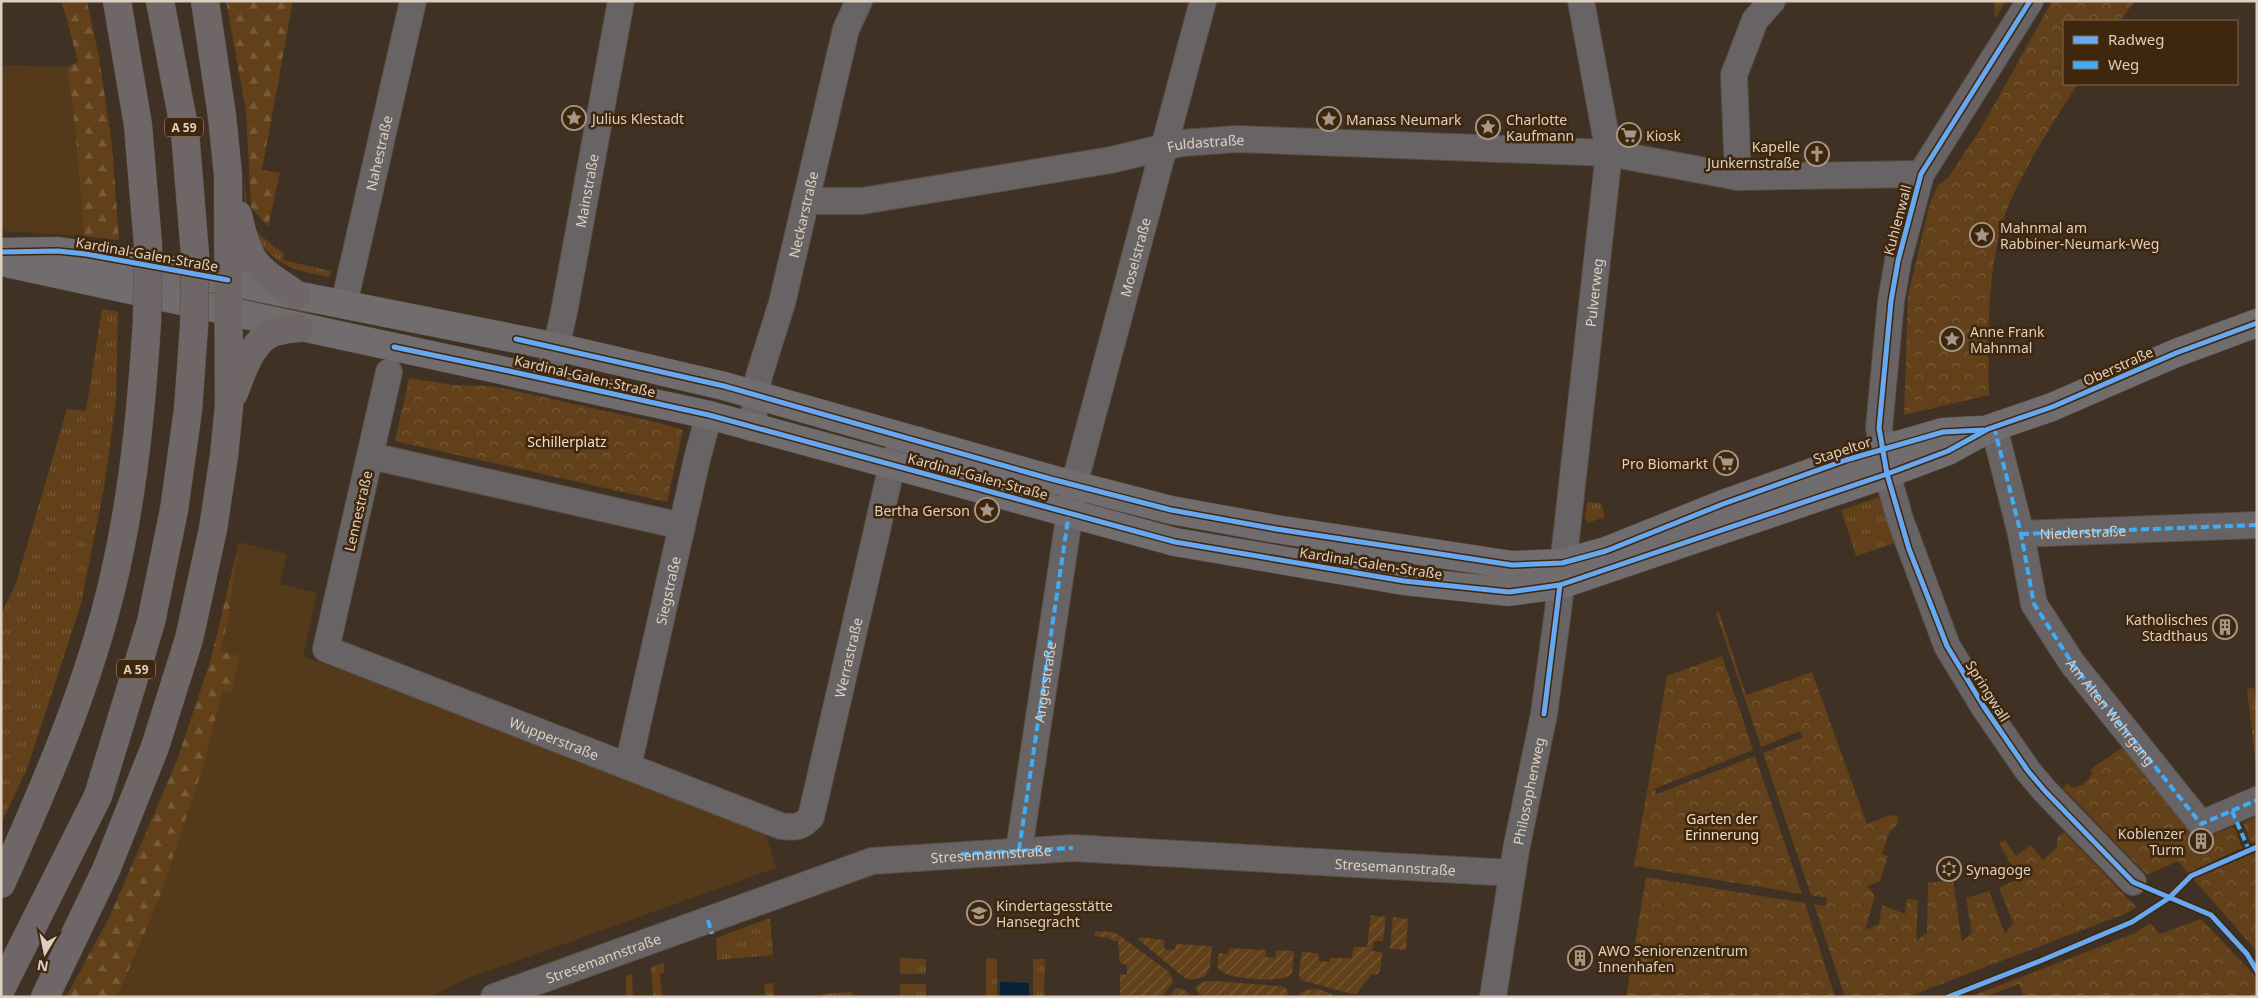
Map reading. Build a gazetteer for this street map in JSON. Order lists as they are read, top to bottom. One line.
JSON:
{"streets":{"highway":["A 59"],"main road":["Kardinal-Galen-Straße","Oberstraße","Stapeltor"],"street":["Fuldastraße","Nahestraße","Mainstraße","Neckarstraße","Kuhlenwall","Moselstraße","Pulverweg","Lennestraße","Niederstraße","Siegstraße","Werrastraße","Angerstraße","Springwall","Am Alten Wehrgang","Wupperstraße","Philosophenweg","Stresemannstraße"]},"crossings":[["Fuldastraße","Neckarstraße"],["Fuldastraße","Kuhlenwall"],["Fuldastraße","Moselstraße"],["Fuldastraße","Pulverweg"],["Nahestraße","Kardinal-Galen-Straße"],["Mainstraße","Kardinal-Galen-Straße"],["Neckarstraße","Kardinal-Galen-Straße"],["Kuhlenwall","Stapeltor"],["Kuhlenwall","Springwall"],["Kardinal-Galen-Straße","Moselstraße"],["Kardinal-Galen-Straße","Pulverweg"],["Kardinal-Galen-Straße","Stapeltor"],["Kardinal-Galen-Straße","Siegstraße"],["Kardinal-Galen-Straße","Werrastraße"],["Kardinal-Galen-Straße","Angerstraße"],["Kardinal-Galen-Straße","Philosophenweg"],["Moselstraße","Angerstraße"],["Pulverweg","Stapeltor"],["Pulverweg","Philosophenweg"],["Oberstraße","Stapeltor"],["Oberstraße","Niederstraße"],["Stapeltor","Niederstraße"],["Stapeltor","Springwall"],["Stapeltor","Philosophenweg"],["Lennestraße","Wupperstraße"],["Niederstraße","Am Alten Wehrgang"],["Siegstraße","Wupperstraße"],["Werrastraße","Wupperstraße"],["Angerstraße","Stresemannstraße"],["Philosophenweg","Stresemannstraße"]],"parks":["Schillerplatz","Garten der Erinnerung"],"places":{"place":["Julius Klestadt","Manass Neumark","Charlotte Kaufmann","Mahnmal am Rabbiner-Neumark-Weg","Anne Frank Mahnmal","Bertha Gerson"],"supermarket":["Kiosk","Pro Biomarkt"],"church":["Kapelle Junkernstraße"],"building":["Katholisches Stadthaus","Koblenzer Turm","AWO Seniorenzentrum Innenhafen"],"synagogue":["Synagoge"],"school or university":["Kindertagesstätte Hansegracht"]},"legend":["Radweg","Weg"],"north":"bottom"}
